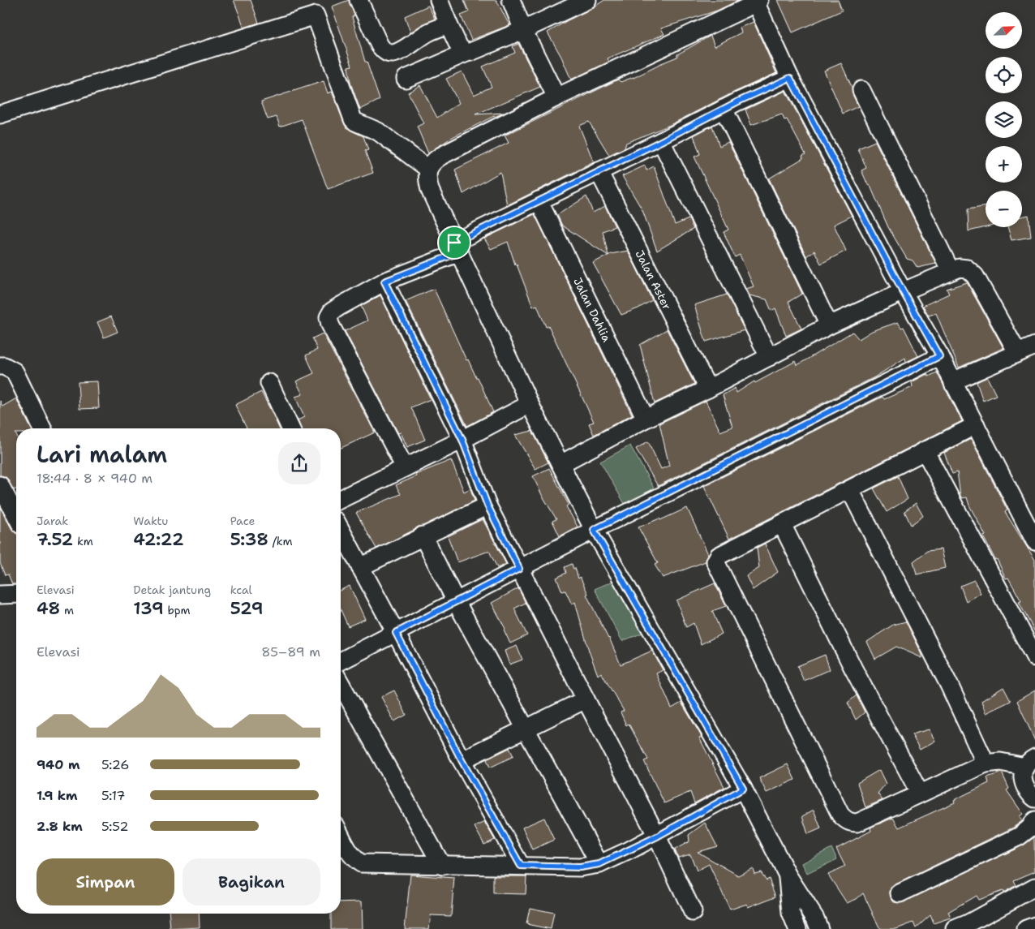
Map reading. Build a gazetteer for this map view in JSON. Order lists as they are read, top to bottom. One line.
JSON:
{"streets":{"street":["Jalan Aster","Jalan Dahlia"]},"north":"top right","page":{"map_buttons":["+","−"],"heading":["Lari malam","18:44 · 8 × 940 m"],"stats":[["Jarak","7.52 km"],["Waktu","42:22"],["Pace","5:38 /km"],["Elevasi","48 m"],["Detak jantung","139 bpm"],["kcal","529"]],"chart":["Elevasi","85–89 m"],"list":[{"name":"940 m","note":"5:26"},{"name":"1.9 km","note":"5:17"},{"name":"2.8 km","note":"5:52"}],"buttons":["Simpan","Bagikan"]}}
